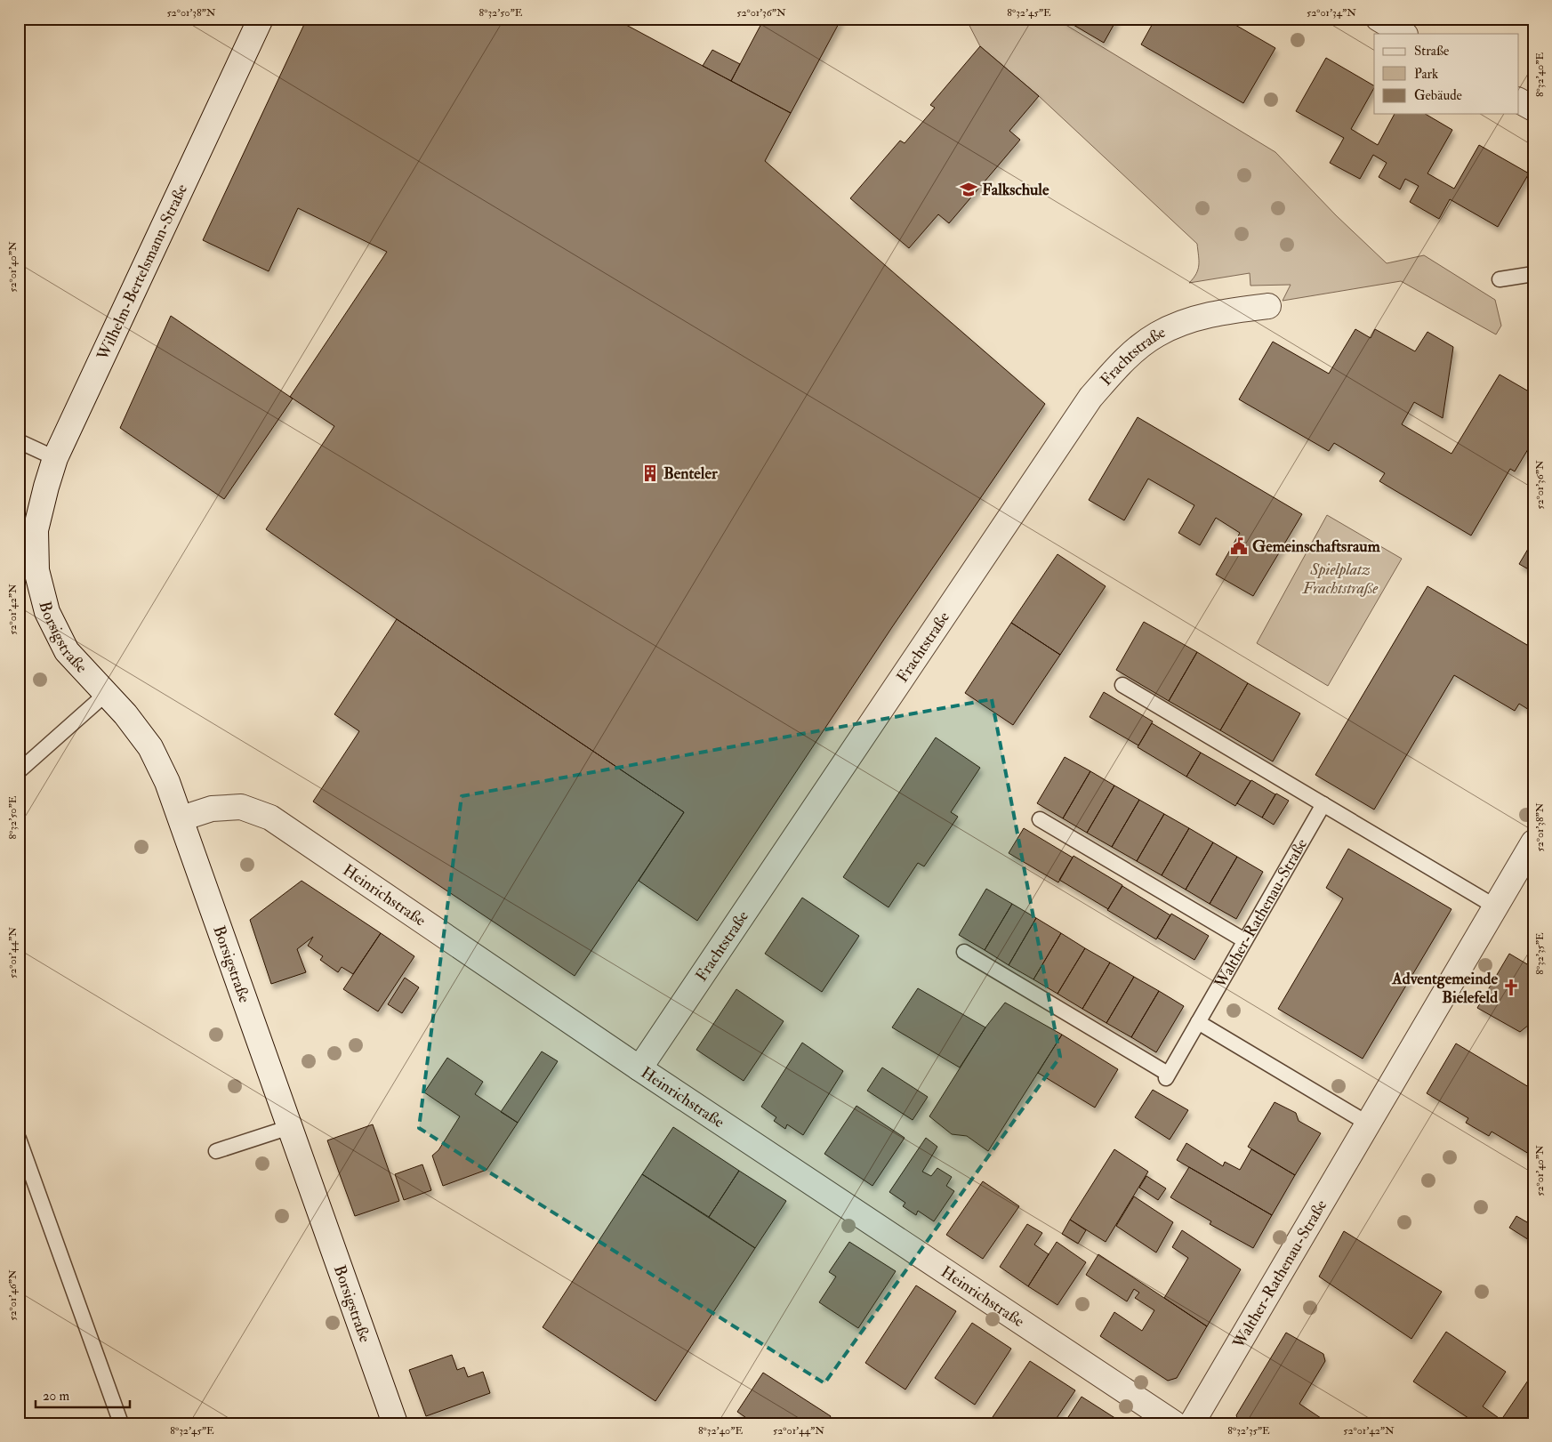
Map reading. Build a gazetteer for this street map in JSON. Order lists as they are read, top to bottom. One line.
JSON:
{"streets":{"street":["Wilhelm-Bertelsmann-Straße","Frachtstraße","Borsigstraße","Heinrichstraße","Walther-Rathenau-Straße"]},"crossings":[["Wilhelm-Bertelsmann-Straße","Borsigstraße"],["Frachtstraße","Heinrichstraße"],["Borsigstraße","Heinrichstraße"]],"parks":["Spielplatz Frachtstraße"],"places":{"school or university":["Falkschule"],"building":["Benteler"],"public building":["Gemeinschaftsraum"],"church":["Adventgemeinde Bielefeld"]},"legend":["Straße","Park","Gebäude"],"scale_bar":"20 m","coordinates":["52°01'38\"N","8°32'50\"E","52°01'36\"N","8°32'45\"E","52°01'34\"N","8°32'40\"E","52°01'40\"N","52°01'42\"N","52°01'44\"N","8°32'35\"E","52°01'46\"N"]}
